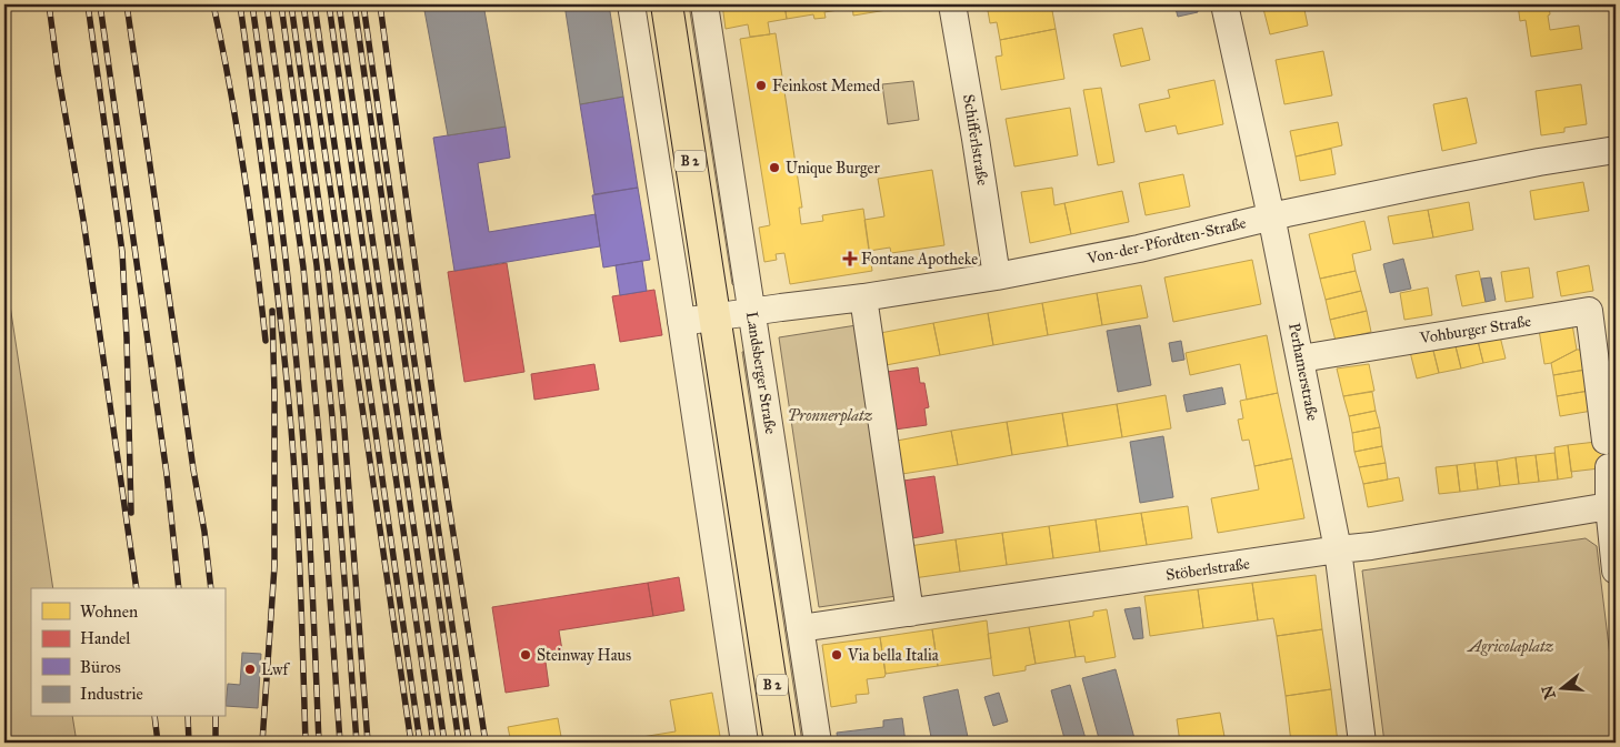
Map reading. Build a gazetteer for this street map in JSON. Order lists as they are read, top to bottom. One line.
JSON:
{"streets":{"main road":["B 2"],"street":["Schifferlstraße","Von-der-Pfordten-Straße","Vohburger Straße","Perhamerstraße","Landsberger Straße","Stöberlstraße"]},"crossings":[["Schifferlstraße","Von-der-Pfordten-Straße"],["B 2","Von-der-Pfordten-Straße"],["Von-der-Pfordten-Straße","Perhamerstraße"],["Von-der-Pfordten-Straße","Landsberger Straße"],["Vohburger Straße","Perhamerstraße"],["Perhamerstraße","Stöberlstraße"],["Landsberger Straße","Stöberlstraße"]],"parks":["Pronnerplatz","Agricolaplatz"],"places":{"other":["Feinkost Memed","Unique Burger","Steinway Haus","Via bella Italia","Lwf"],"health":["Fontane Apotheke"]},"legend":["Wohnen","Handel","Büros","Industrie"],"north":"left"}
